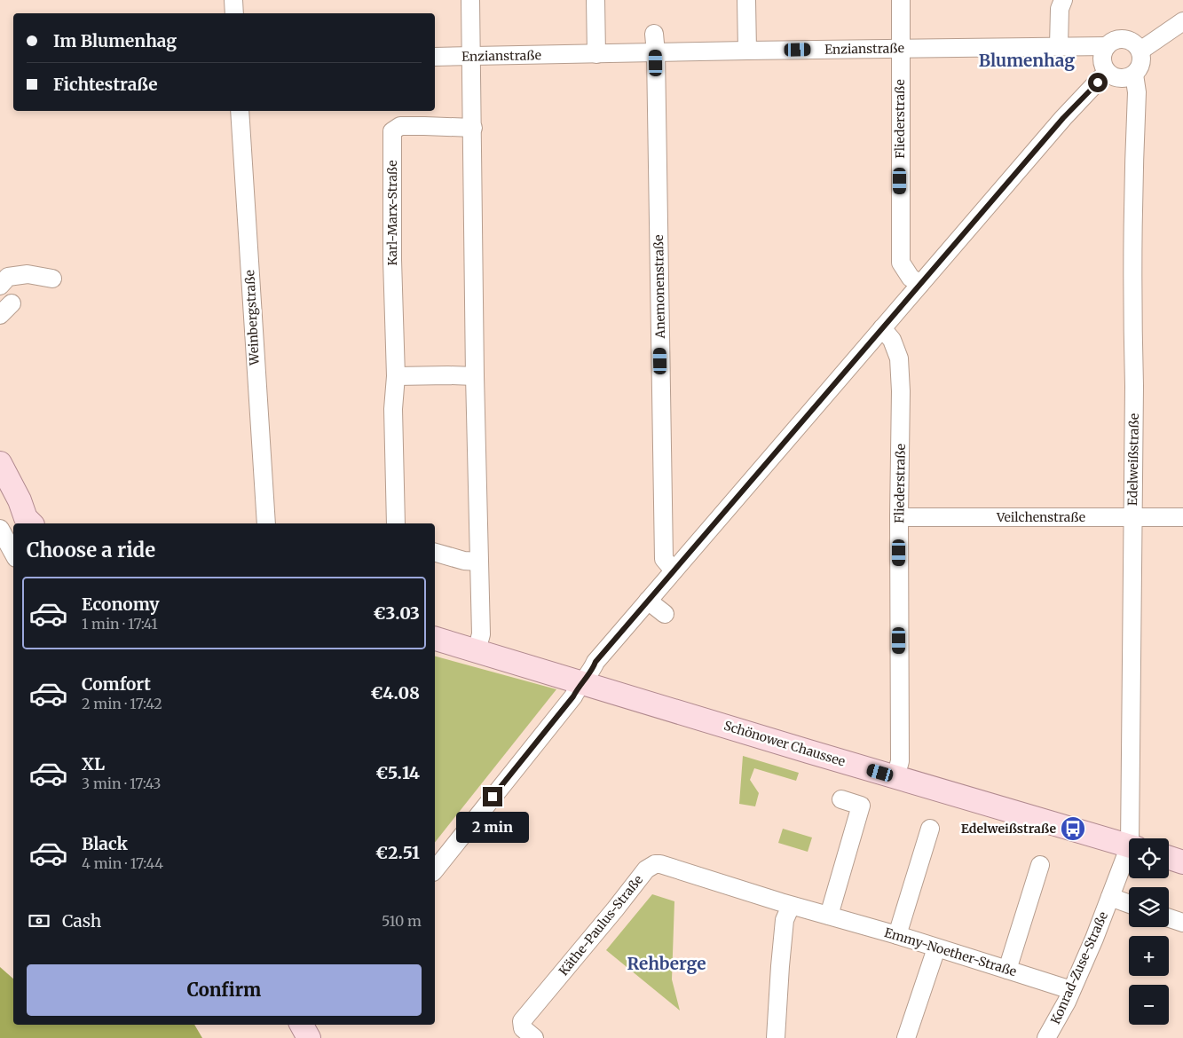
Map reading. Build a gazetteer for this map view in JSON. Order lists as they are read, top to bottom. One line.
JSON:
{"streets":{"main road":["Schönower Chaussee"],"street":["Enzianstraße","Fliederstraße","Karl-Marx-Straße","Anemonenstraße","Weinbergstraße","Edelweißstraße","Veilchenstraße","Käthe-Paulus-Straße","Emmy-Noether-Straße","Konrad-Zuse-Straße"]},"crossings":[["Enzianstraße","Fliederstraße"],["Enzianstraße","Anemonenstraße"],["Enzianstraße","Edelweißstraße"],["Fliederstraße","Veilchenstraße"],["Fliederstraße","Schönower Chaussee"],["Edelweißstraße","Veilchenstraße"],["Käthe-Paulus-Straße","Emmy-Noether-Straße"],["Emmy-Noether-Straße","Konrad-Zuse-Straße"]],"districts":["Blumenhag","Rehberge"],"places":{"bus stop":["Edelweißstraße"]},"page":{"banner":["Im Blumenhag","Fichtestraße"],"heading":"Choose a ride","list":[{"name":"Economy","note":"1 min · 17:41","value":"€3.03"},{"name":"Comfort","note":"2 min · 17:42","value":"€4.08"},{"name":"XL","note":"3 min · 17:43","value":"€5.14"},{"name":"Black","note":"4 min · 17:44","value":"€2.51"}],"bubble":"2 min","map_buttons":["+","−"],"pay":["Cash","510 m"],"buttons":"Confirm"}}
